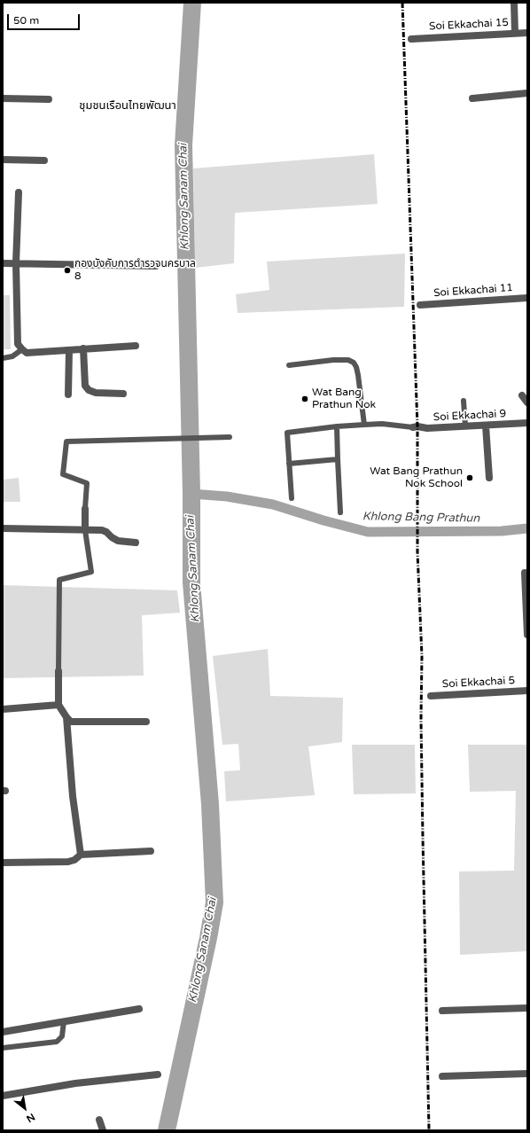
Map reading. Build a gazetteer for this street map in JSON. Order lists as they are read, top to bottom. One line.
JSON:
{"streets":{"street":["Soi Ekkachai 15","Soi Ekkachai 11","Soi Ekkachai 9","Soi Ekkachai 5"]},"districts":["ชุมชนเรือนไทยพัฒนา"],"water":["Khlong Sanam Chai","Khlong Bang Prathun"],"places":["กองบังคับการตำรวจนครบาล 8","Wat Bang Prathun Nok","Wat Bang Prathun Nok School"],"scale_bar":"50 m","north":"bottom right"}
